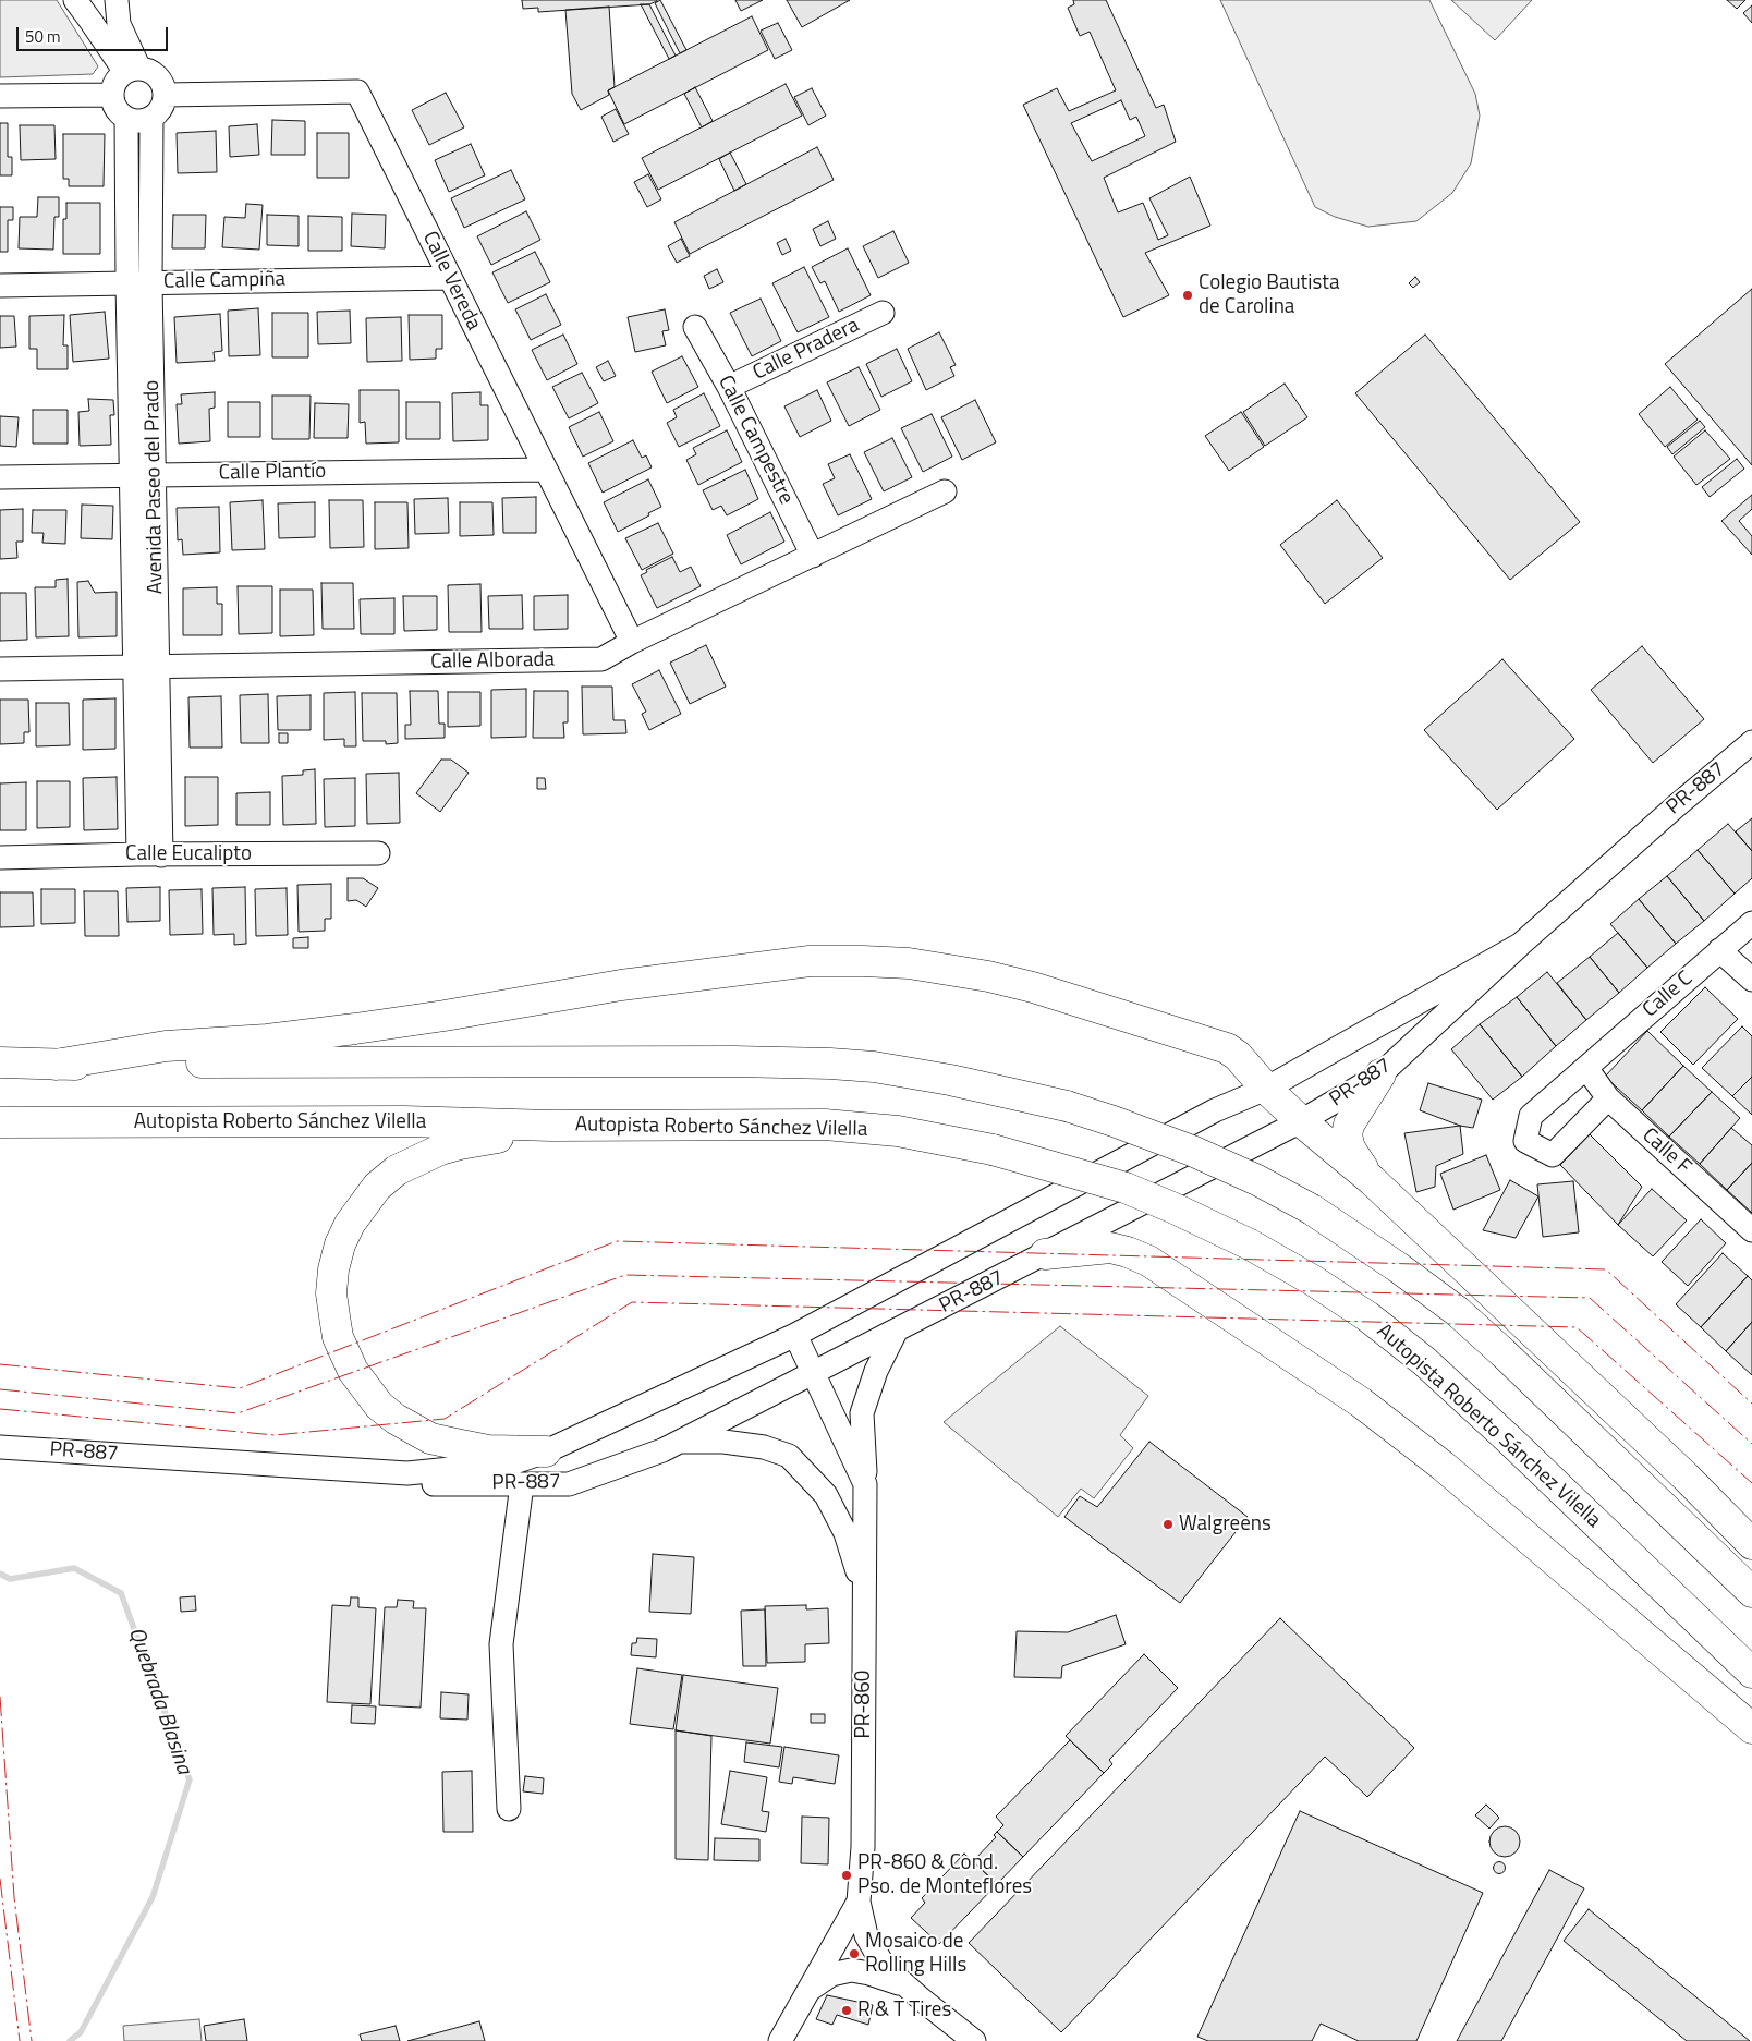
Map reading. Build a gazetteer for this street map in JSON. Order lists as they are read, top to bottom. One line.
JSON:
{"streets":{"highway":["Autopista Roberto Sánchez Vilella"],"street":["Calle Campiña","Calle Vereda","Calle Pradera","Calle Campestre","Calle Plantío","Avenida Paseo del Prado","Calle Alborada","PR-887","Calle Eucalipto","Calle C","Calle F","PR-860"]},"crossings":[["Calle Campiña","Calle Vereda"],["Calle Campiña","Avenida Paseo del Prado"],["Calle Vereda","Calle Plantío"],["Calle Vereda","Avenida Paseo del Prado"],["Calle Vereda","Calle Alborada"],["Calle Pradera","Calle Campestre"],["Calle Campestre","Calle Alborada"],["Calle Plantío","Avenida Paseo del Prado"],["Avenida Paseo del Prado","Calle Alborada"],["Avenida Paseo del Prado","Calle Eucalipto"],["PR-887","PR-860"],["Calle C","Calle F"]],"water":["Quebrada Blasina"],"places":["Colegio Bautista de Carolina","Walgreens","PR-860 & Cond. Pso. de Monteflores","Mosaico de Rolling Hills","R & T Tires"],"scale_bar":"50 m"}
